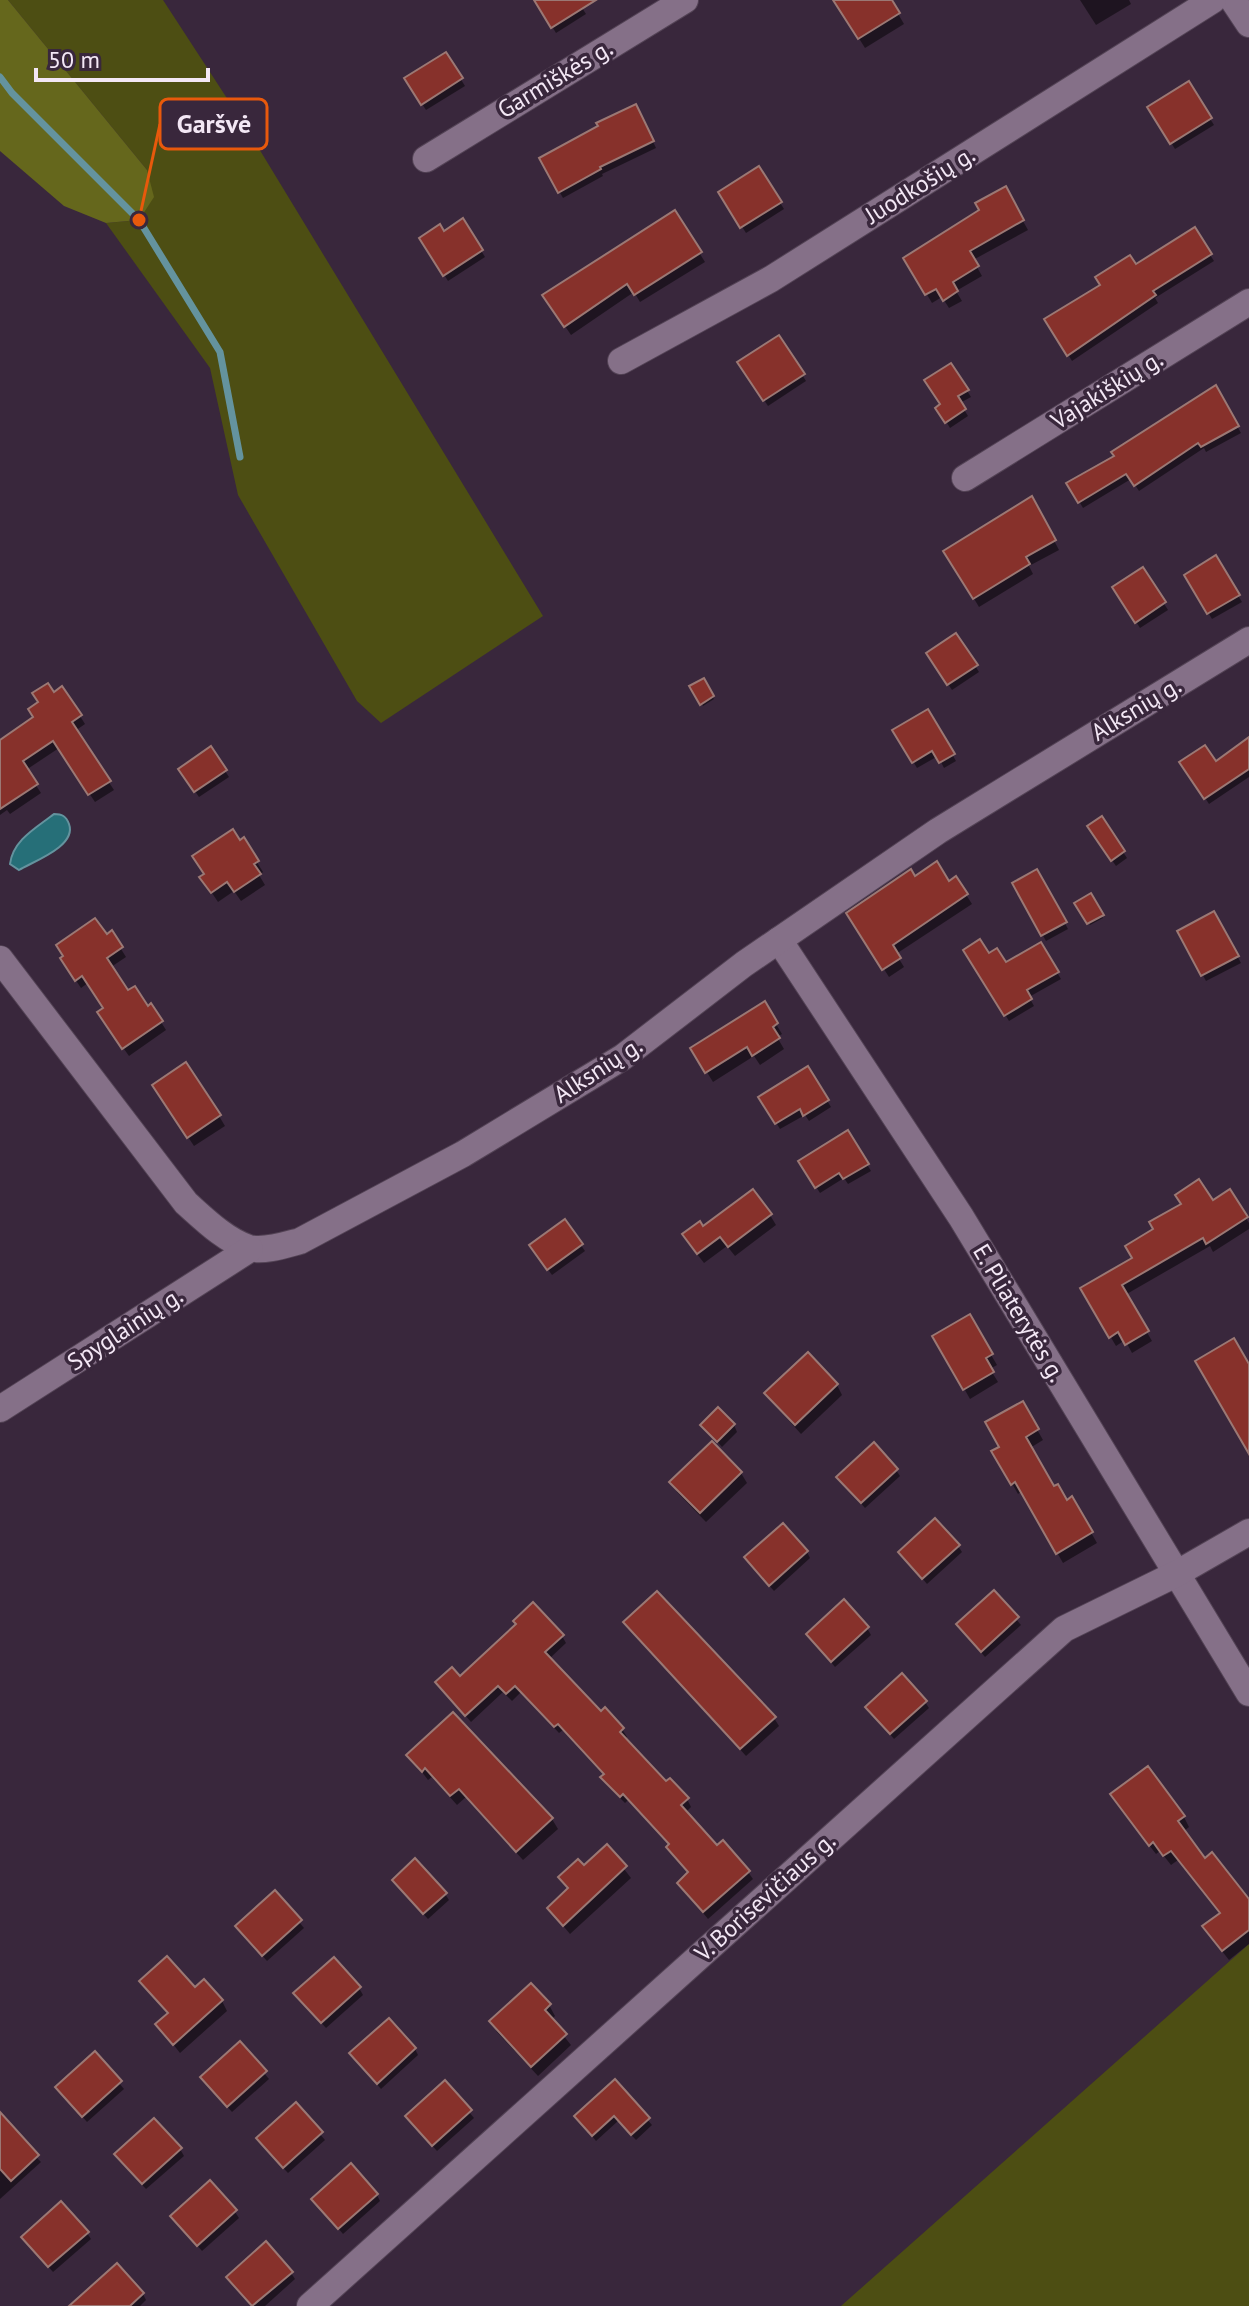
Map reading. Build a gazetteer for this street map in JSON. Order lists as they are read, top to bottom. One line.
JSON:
{"streets":{"street":["Garmiškės g.","Juodkošių g.","Vajakiškių g.","Alksnių g.","E. Pliaterytės g.","Spyglainių g.","V. Borisevičiaus g."]},"crossings":[["Alksnių g.","E. Pliaterytės g."],["Alksnių g.","Spyglainių g."],["E. Pliaterytės g.","V. Borisevičiaus g."]],"places":["Garšvė"],"scale_bar":"50 m"}
